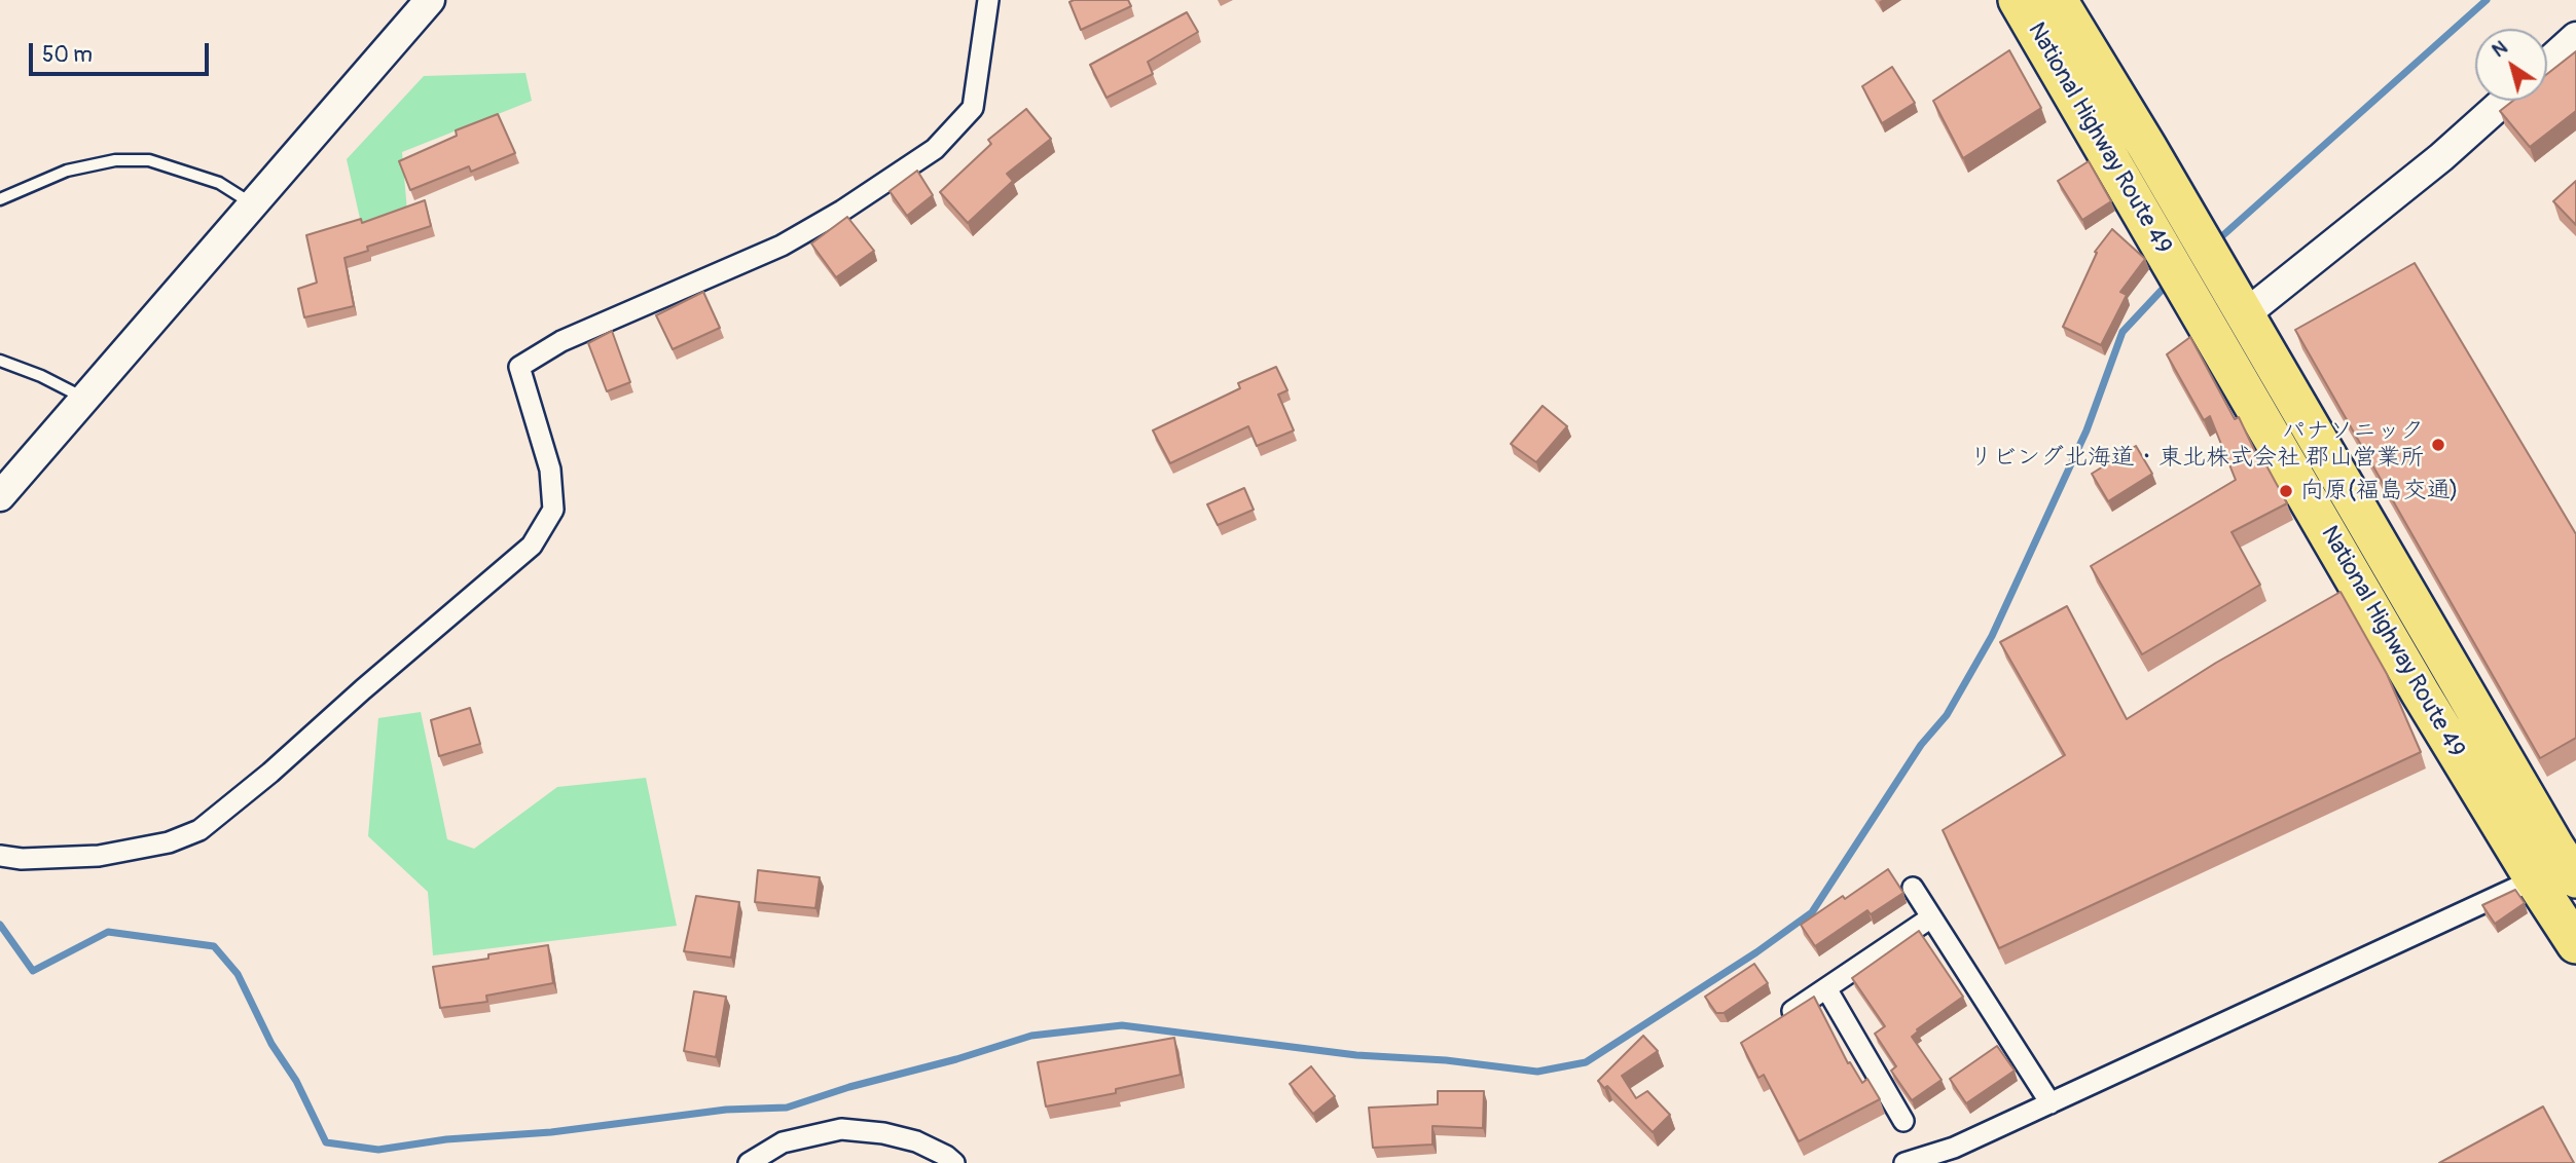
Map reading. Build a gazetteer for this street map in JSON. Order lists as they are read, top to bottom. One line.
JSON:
{"streets":{"highway":["National Highway Route 49"]},"places":["パナソニック リビング北海道・東北株式会社 郡山営業所","向原(福島交通)"],"scale_bar":"50 m","north":"top left"}
